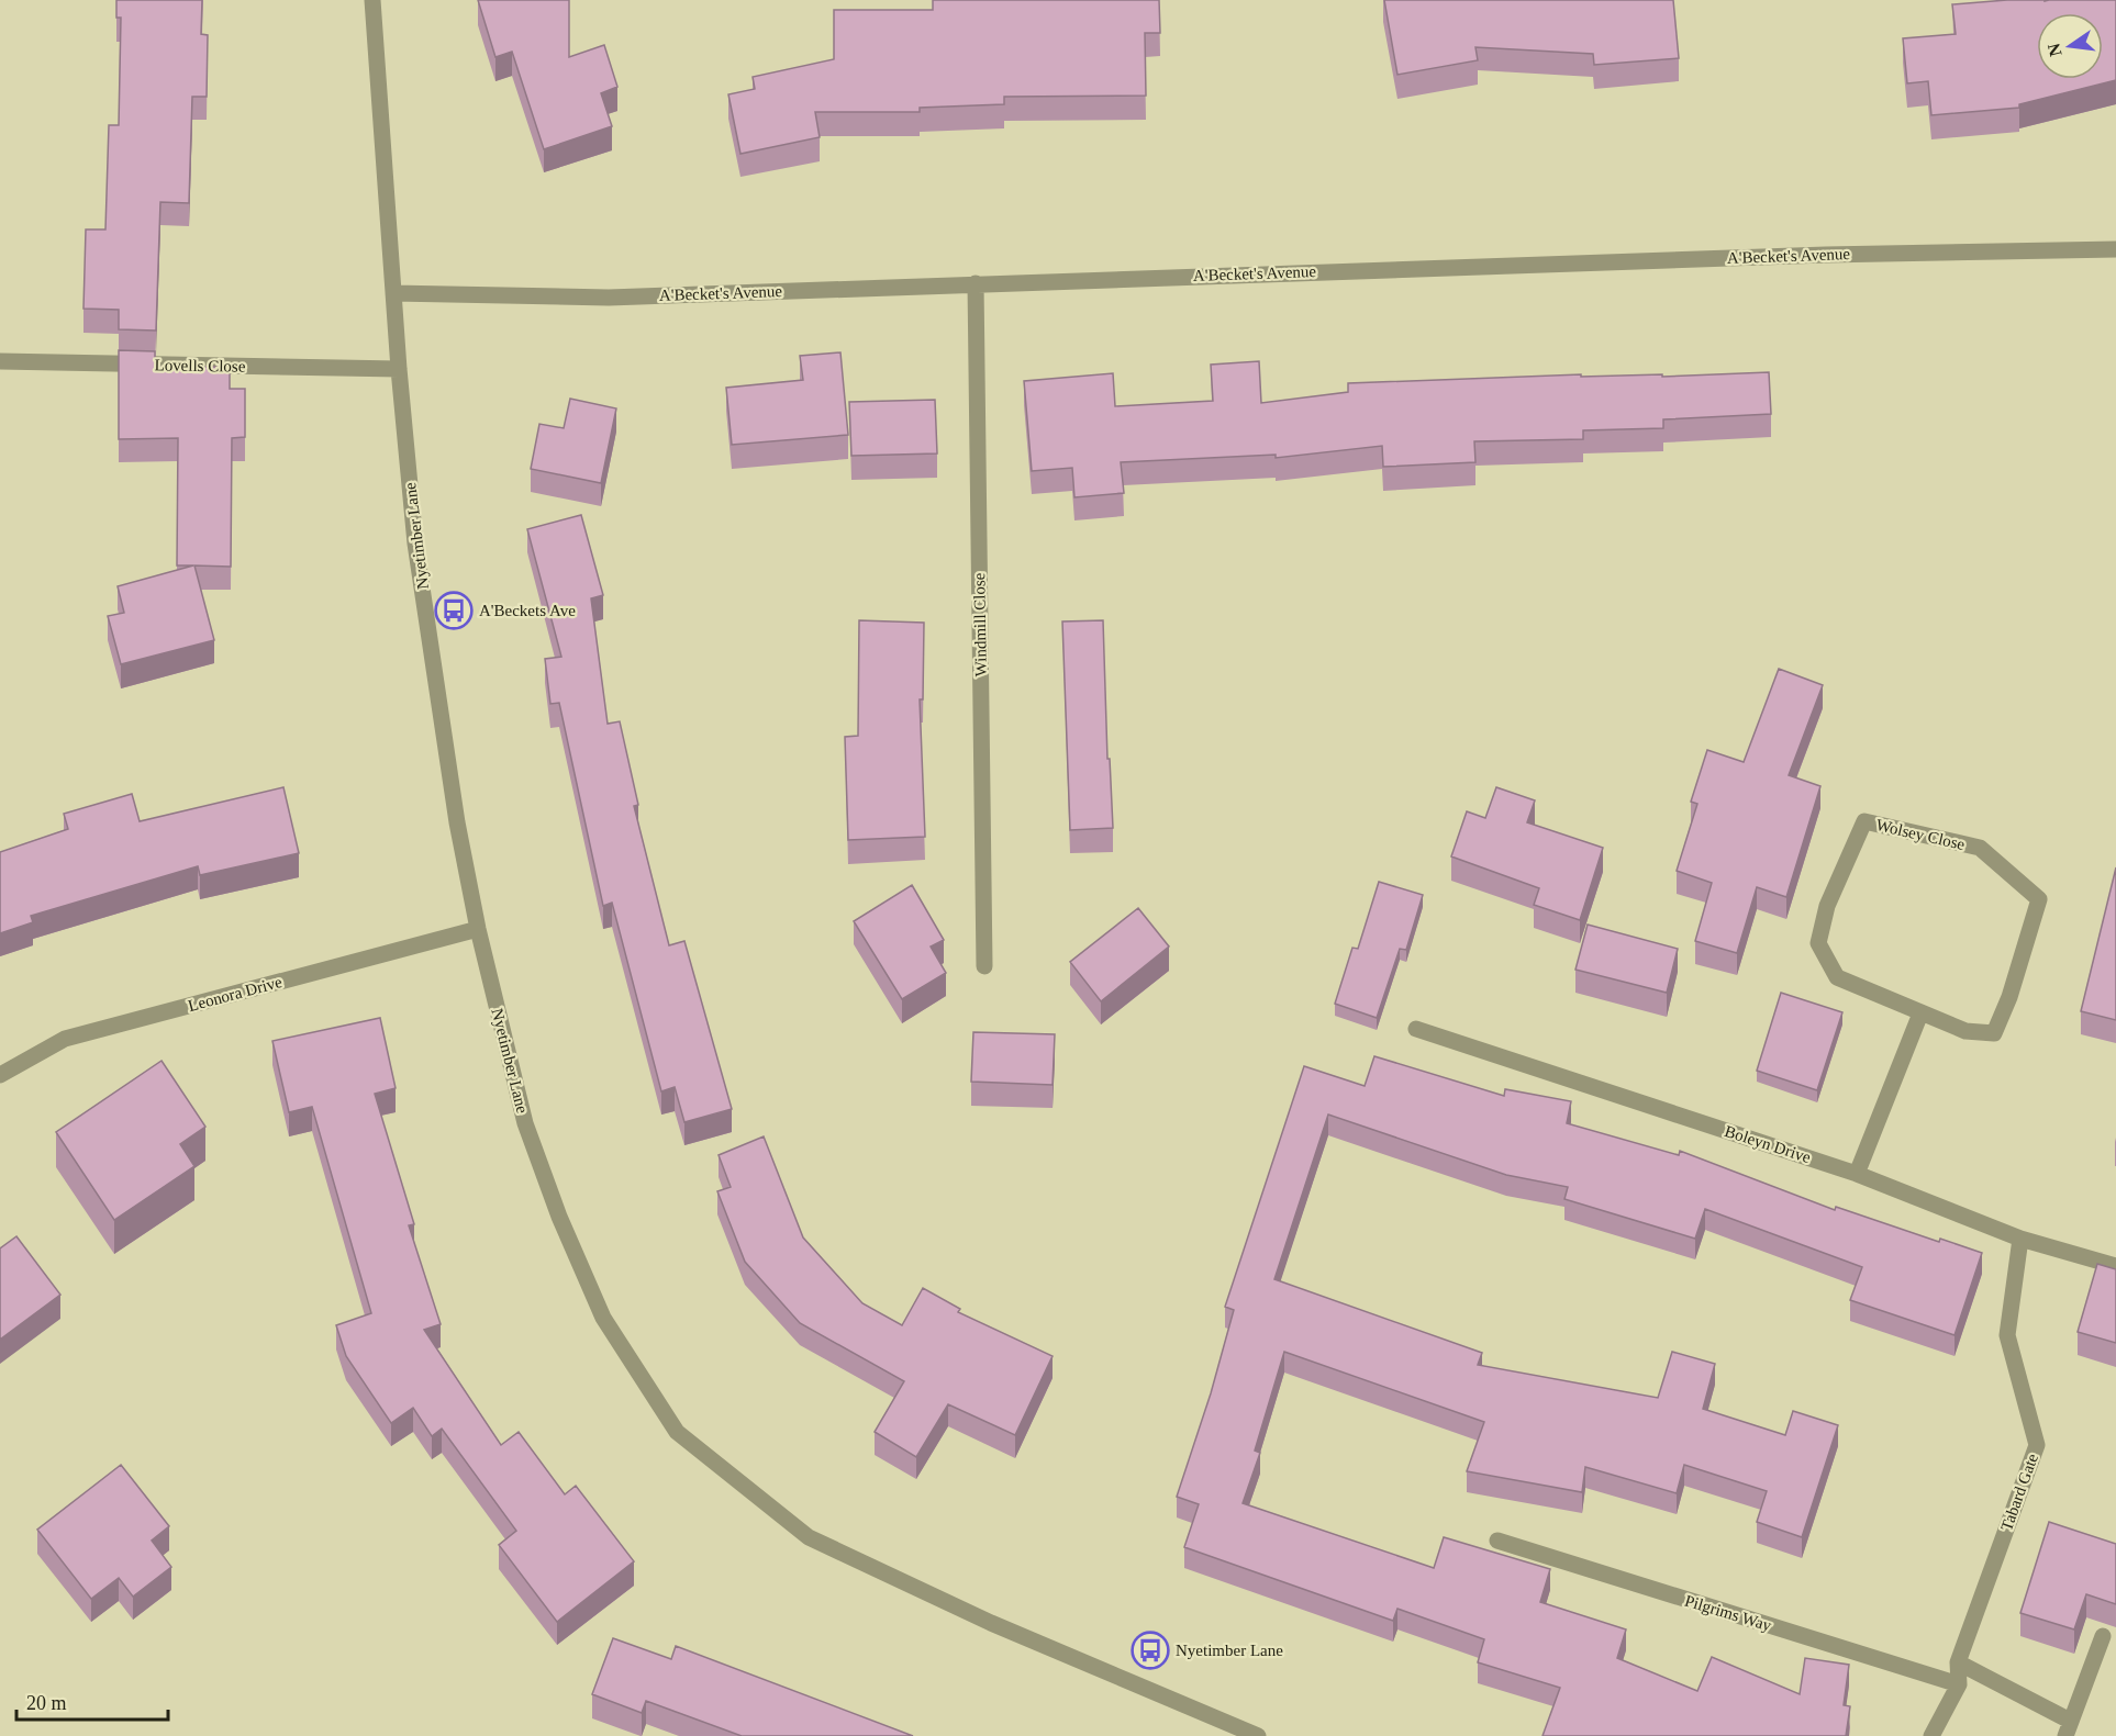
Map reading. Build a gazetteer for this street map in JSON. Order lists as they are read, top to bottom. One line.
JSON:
{"streets":{"street":["A'Becket's Avenue","Lovells Close","Nyetimber Lane","Windmill Close","Wolsey Close","Leonora Drive","Boleyn Drive","Tabard Gate","Pilgrims Way"]},"crossings":[["A'Becket's Avenue","Nyetimber Lane"],["A'Becket's Avenue","Windmill Close"],["Lovells Close","Nyetimber Lane"],["Nyetimber Lane","Leonora Drive"],["Boleyn Drive","Tabard Gate"],["Tabard Gate","Pilgrims Way"]],"places":{"bus stop":["A'Beckets Ave","Nyetimber Lane"]},"scale_bar":"20 m","north":"left"}
